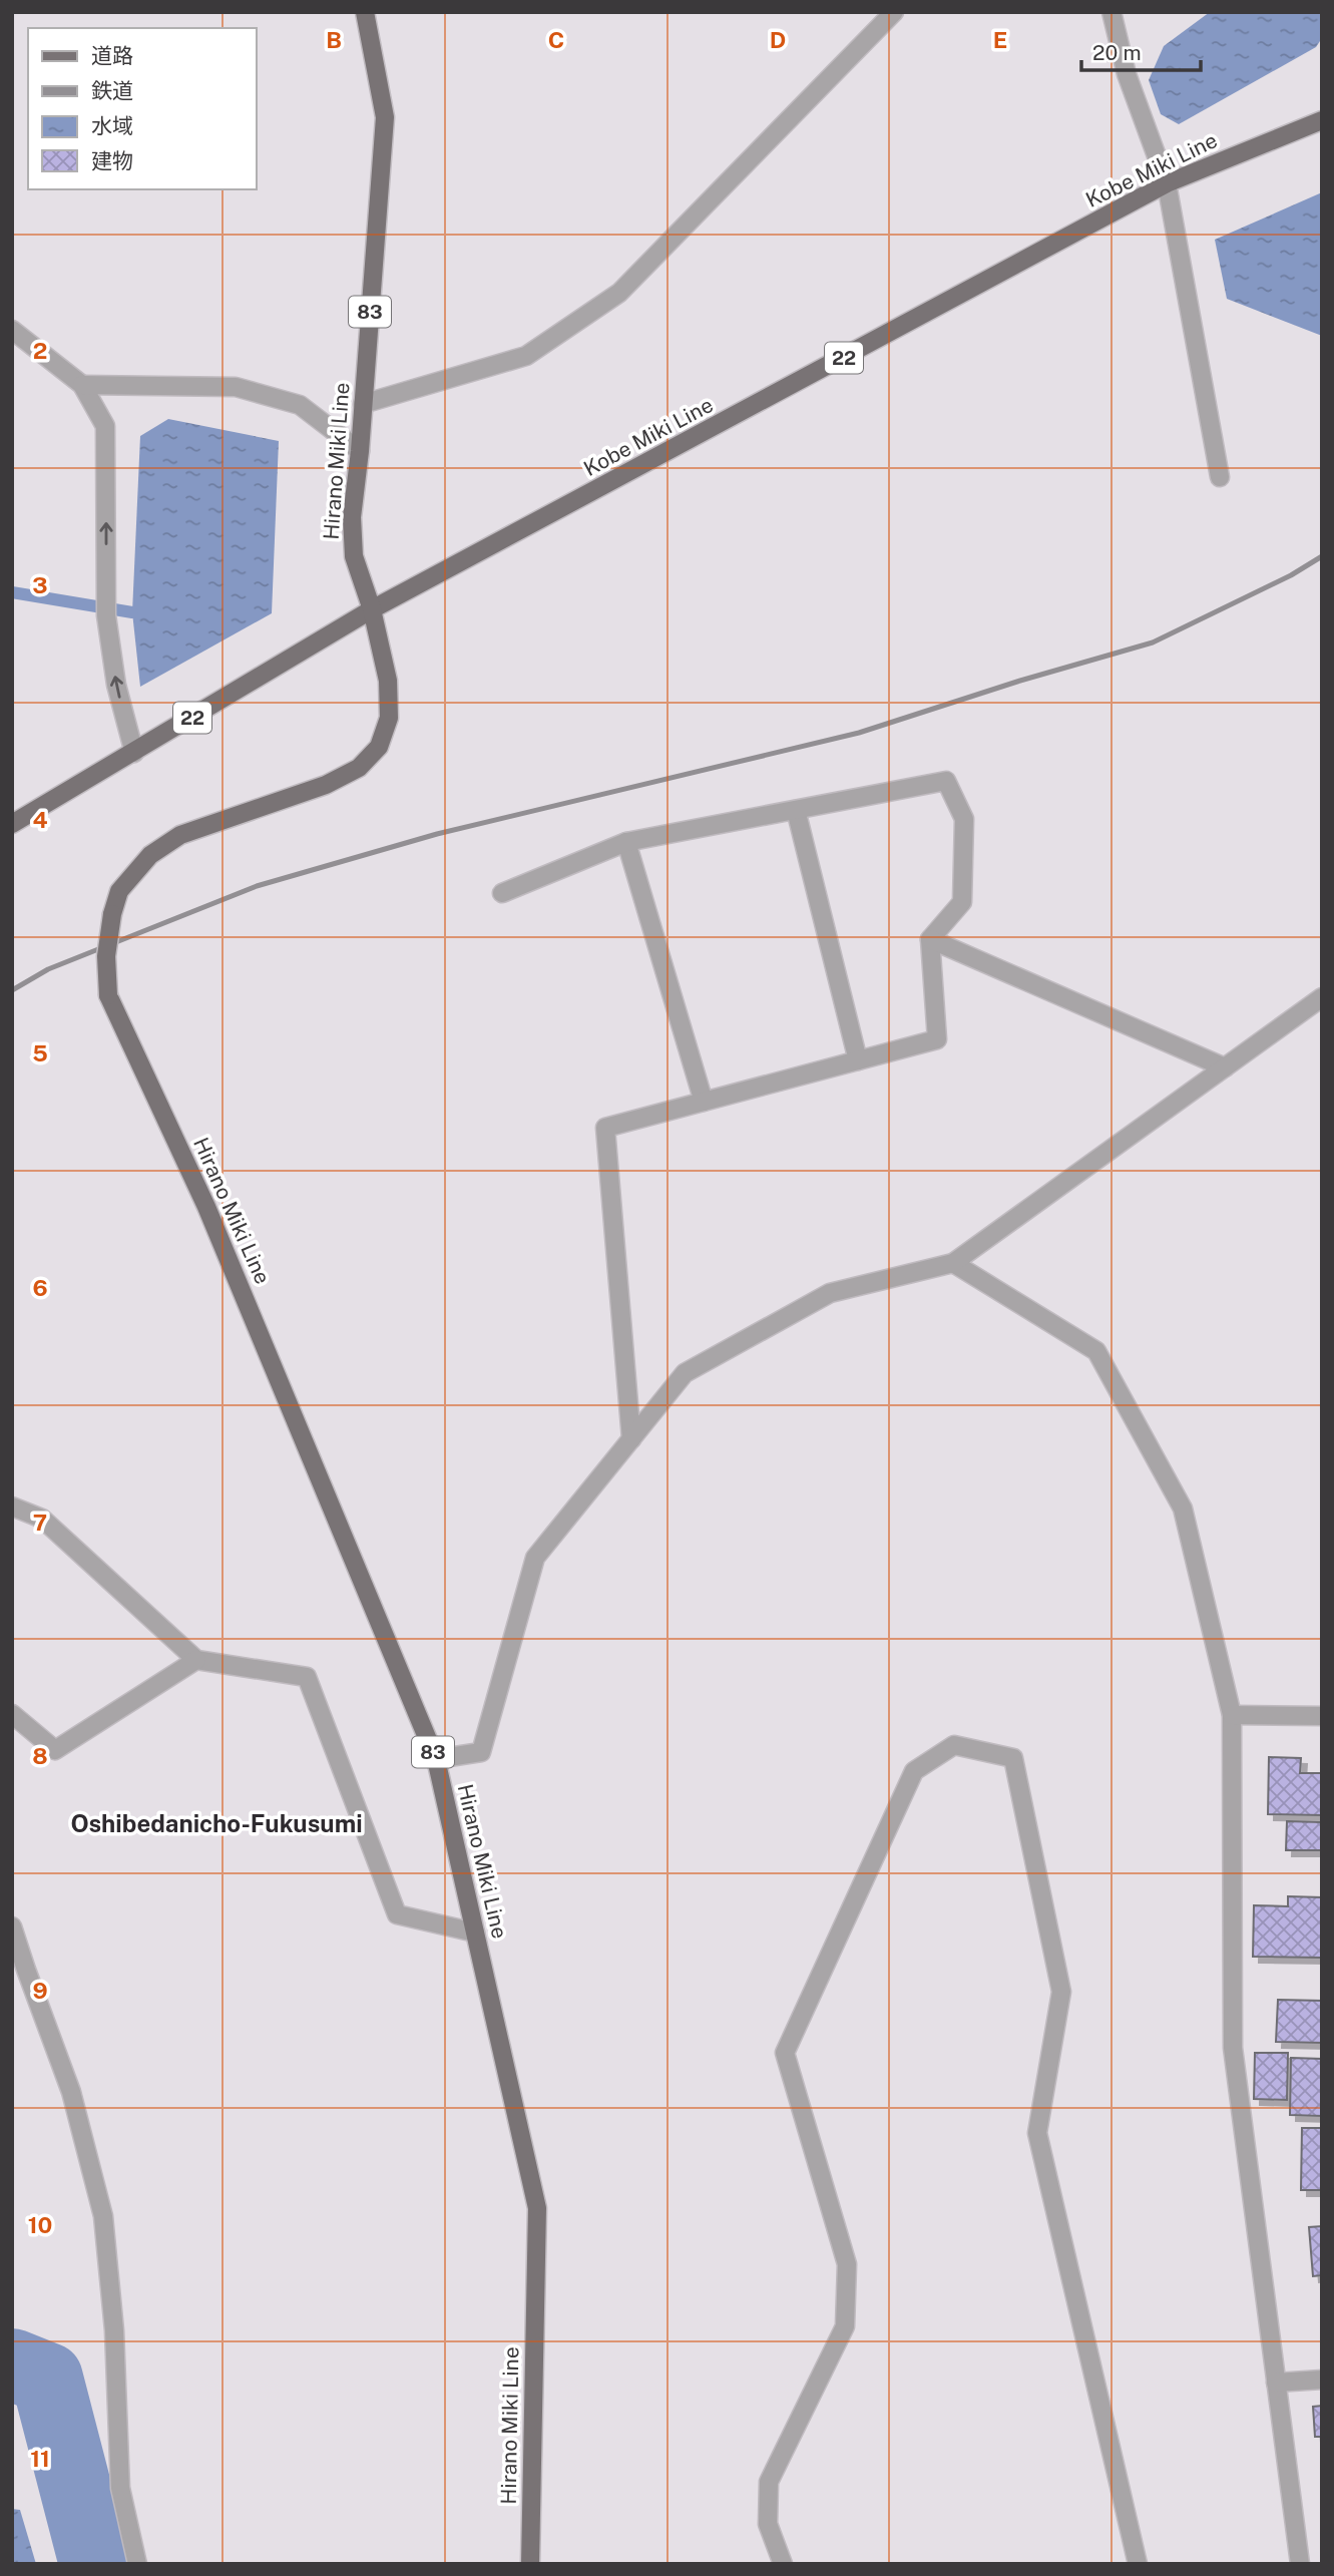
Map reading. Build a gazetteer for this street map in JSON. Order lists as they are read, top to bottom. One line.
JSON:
{"streets":{"main road":["Kobe Miki Line","83","22","Hirano Miki Line"]},"crossings":[["Kobe Miki Line","Hirano Miki Line"]],"districts":["Oshibedanicho-Fukusumi"],"legend":["道路","鉄道","水域","建物"],"scale_bar":"20 m","grid":{"columns":["B","C","D","E"],"rows":["2","3","4","5","6","7","8","9","10","11"]}}
